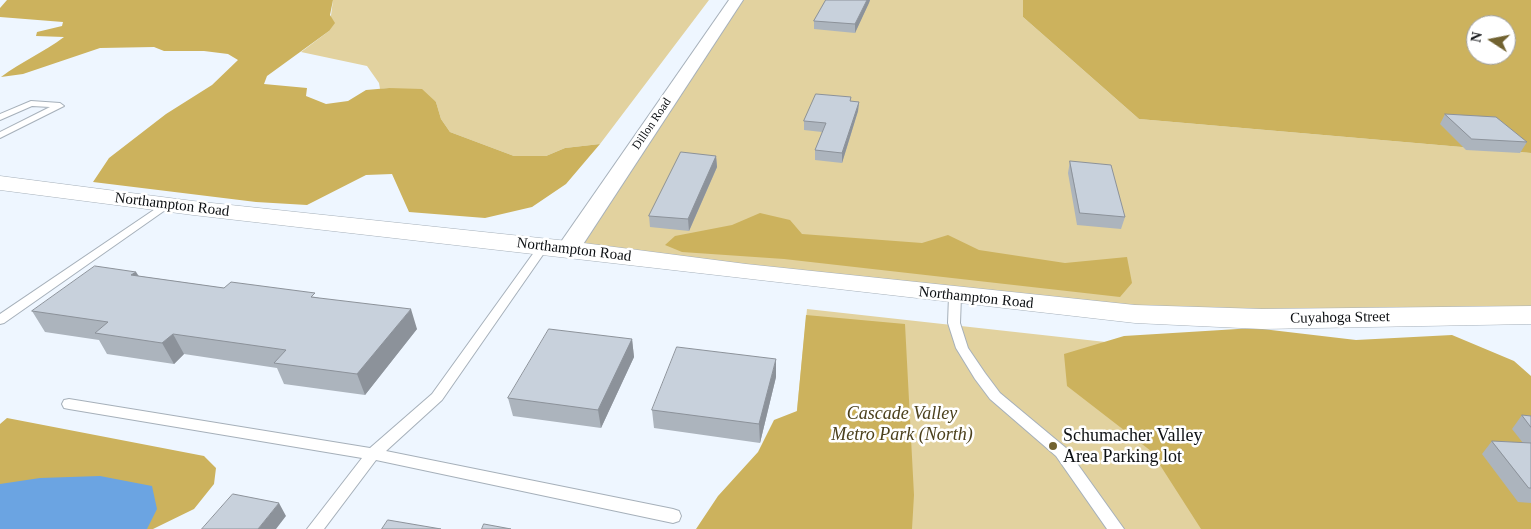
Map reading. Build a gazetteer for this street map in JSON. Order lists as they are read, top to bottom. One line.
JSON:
{"streets":{"street":["Dillon Road","Northampton Road","Cuyahoga Street"]},"crossings":[["Dillon Road","Northampton Road"],["Northampton Road","Cuyahoga Street"]],"parks":["Cascade Valley Metro Park (North)"],"places":["Schumacher Valley Area Parking lot"],"north":"left"}
